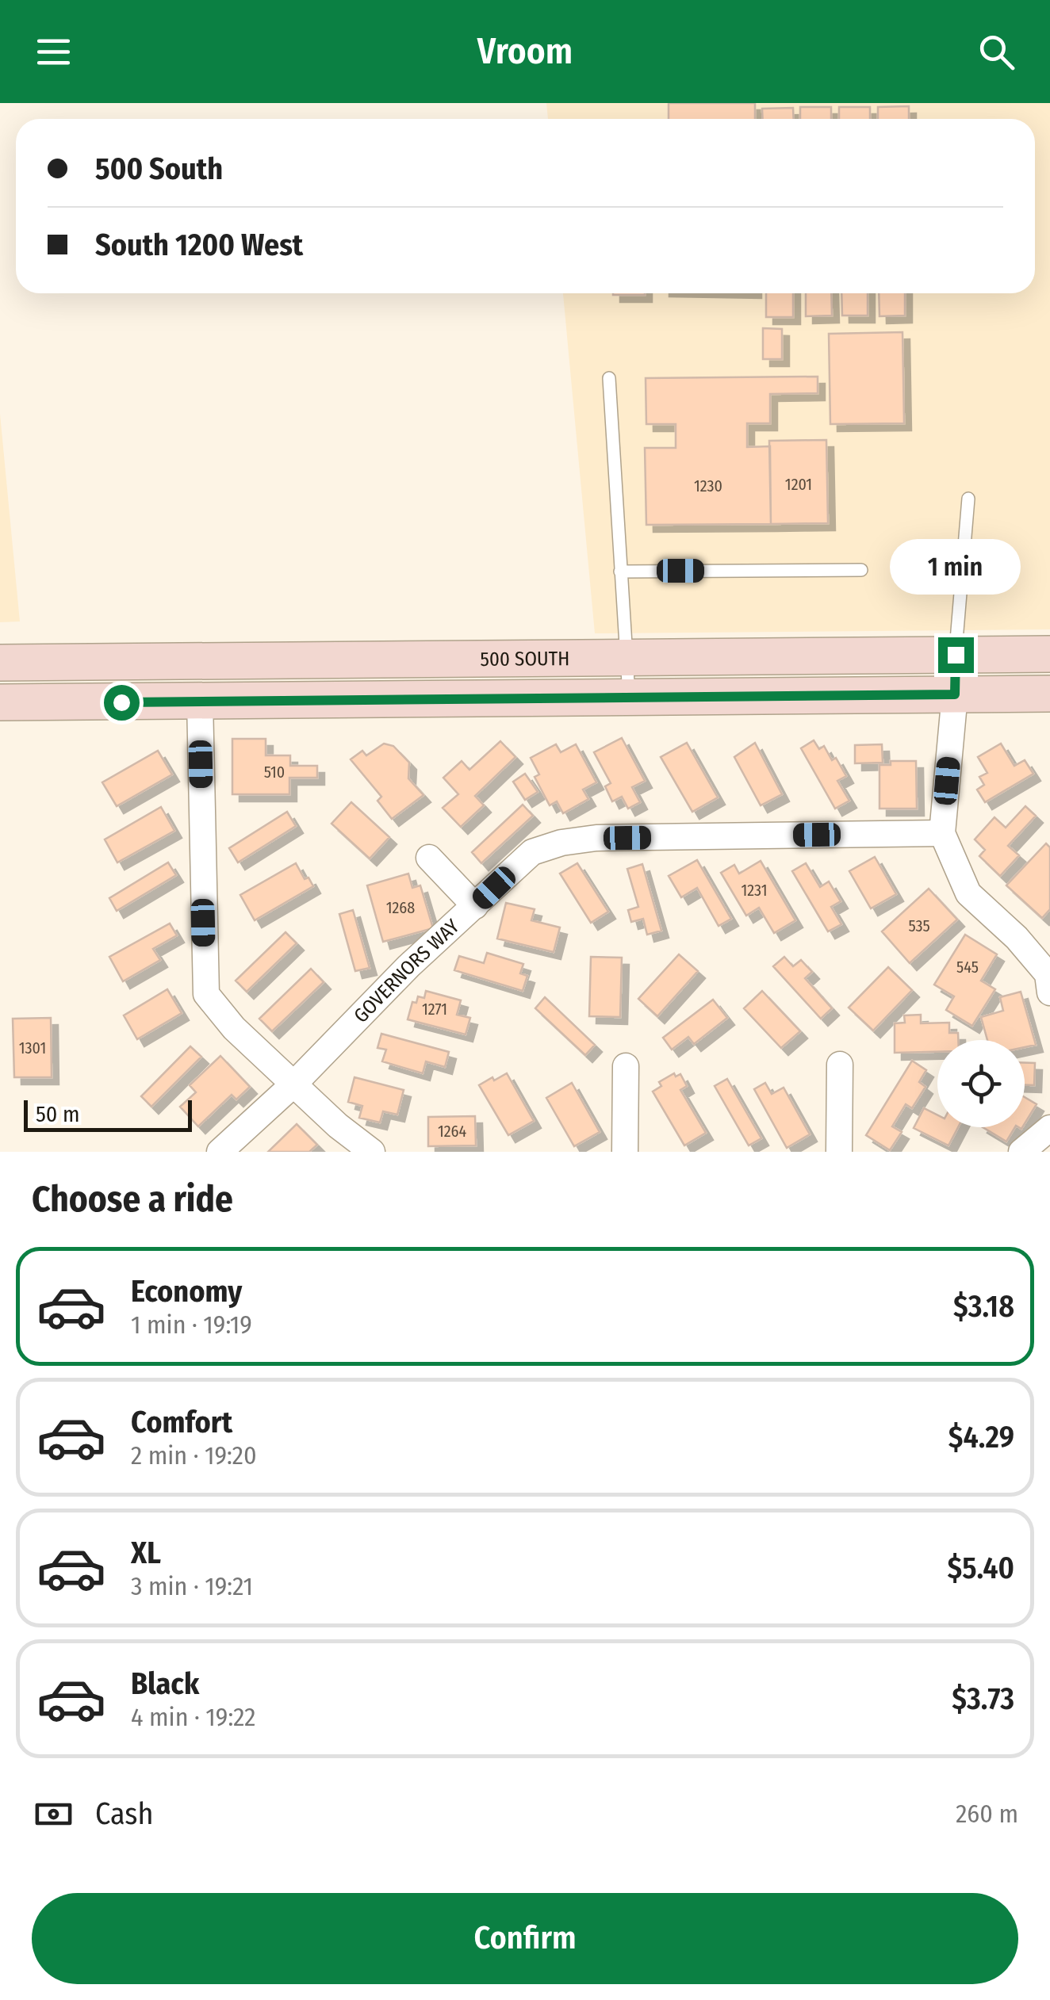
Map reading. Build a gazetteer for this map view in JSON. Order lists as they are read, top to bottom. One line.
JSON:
{"streets":{"main road":["500 SOUTH"],"street":["GOVERNORS WAY"]},"house_numbers":["1201","1230","510","1231","1268","535","545","1271","1301","1264"],"scale_bar":"50 m","page":{"header":"Vroom","banner":["500 South","South 1200 West"],"bubble":"1 min","scale":"50 m","heading":"Choose a ride","list":[{"name":"Economy","note":"1 min · 19:19","value":"$3.18"},{"name":"Comfort","note":"2 min · 19:20","value":"$4.29"},{"name":"XL","note":"3 min · 19:21","value":"$5.40"},{"name":"Black","note":"4 min · 19:22","value":"$3.73"}],"pay":["Cash","260 m"],"buttons":"Confirm"}}
